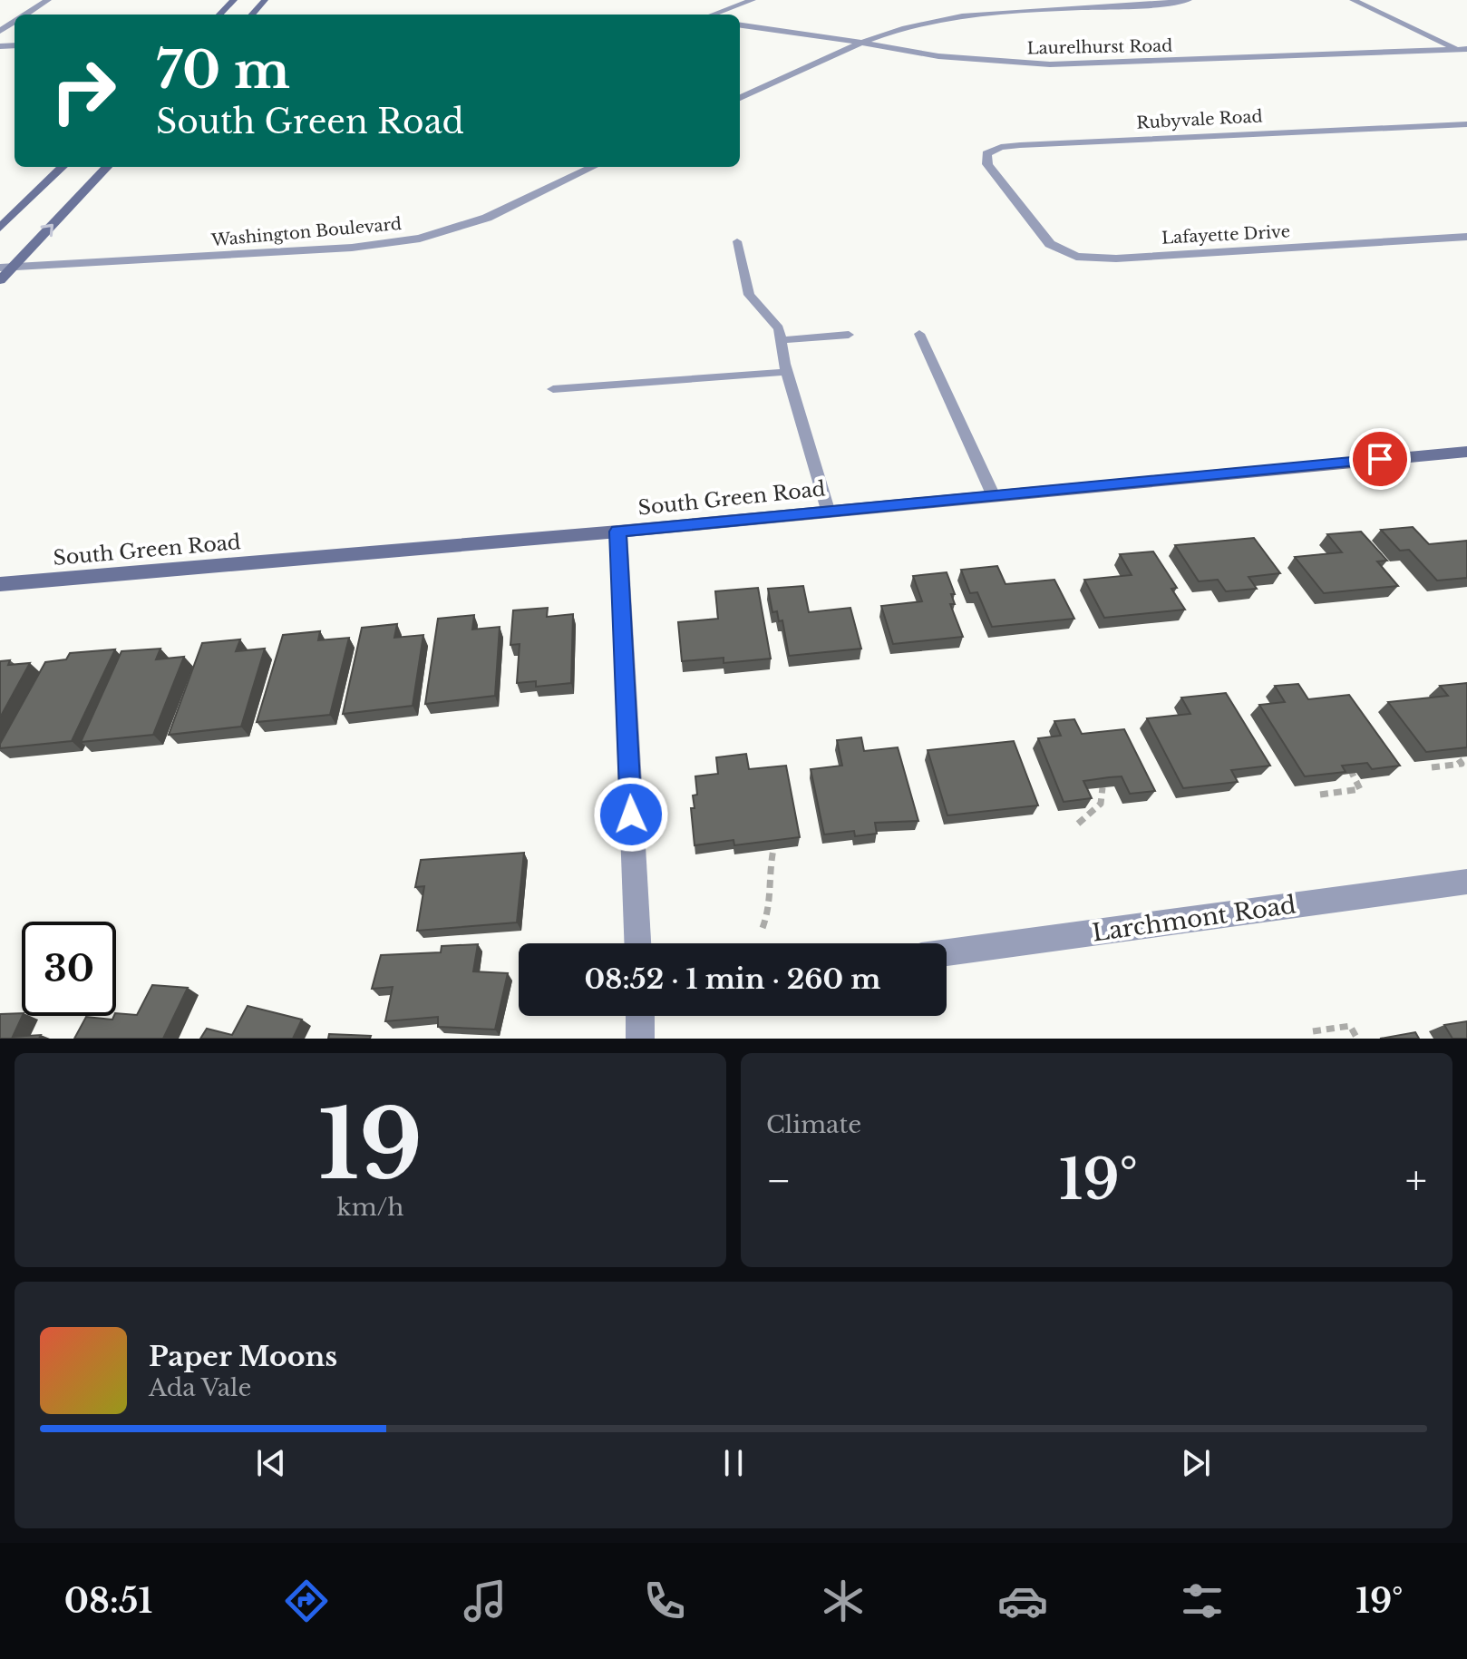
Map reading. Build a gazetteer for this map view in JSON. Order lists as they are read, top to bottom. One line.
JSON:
{"streets":{"main road":["South Green Road"],"street":["Laurelhurst Road","Rubyvale Road","Washington Boulevard","Lafayette Drive","Larchmont Road"]},"crossings":[["Rubyvale Road","Lafayette Drive"]],"page":{"turn":["70 m","South Green Road"],"limit":"30","trip":"08:52 · 1 min · 260 m","tile":[["19","km/h"],"Climate"],"heat":["−","19°","+"],"song":["Paper Moons","Ada Vale"],"tabs":["08:51","19°"]}}
